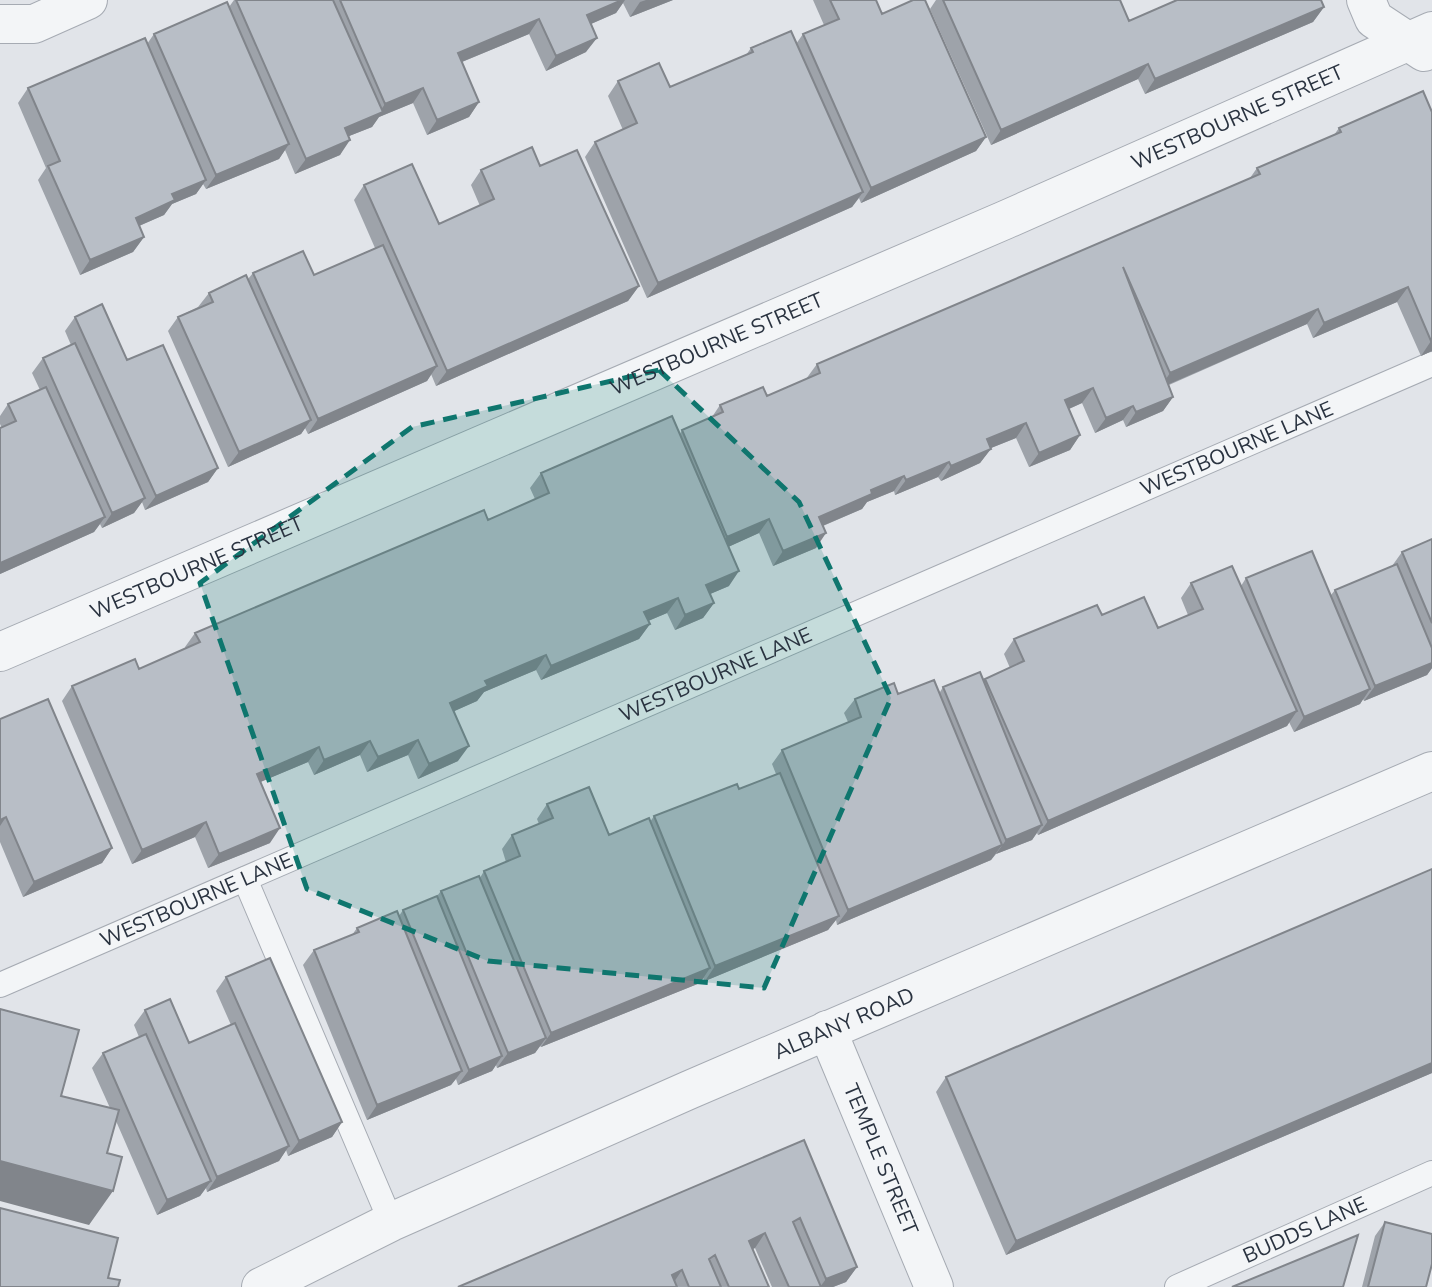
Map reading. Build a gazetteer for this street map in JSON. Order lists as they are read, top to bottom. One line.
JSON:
{"streets":{"street":["WESTBOURNE STREET","ALBANY ROAD","TEMPLE STREET"],"lane":["WESTBOURNE LANE","BUDDS LANE"]},"crossings":[["ALBANY ROAD","TEMPLE STREET"]]}
